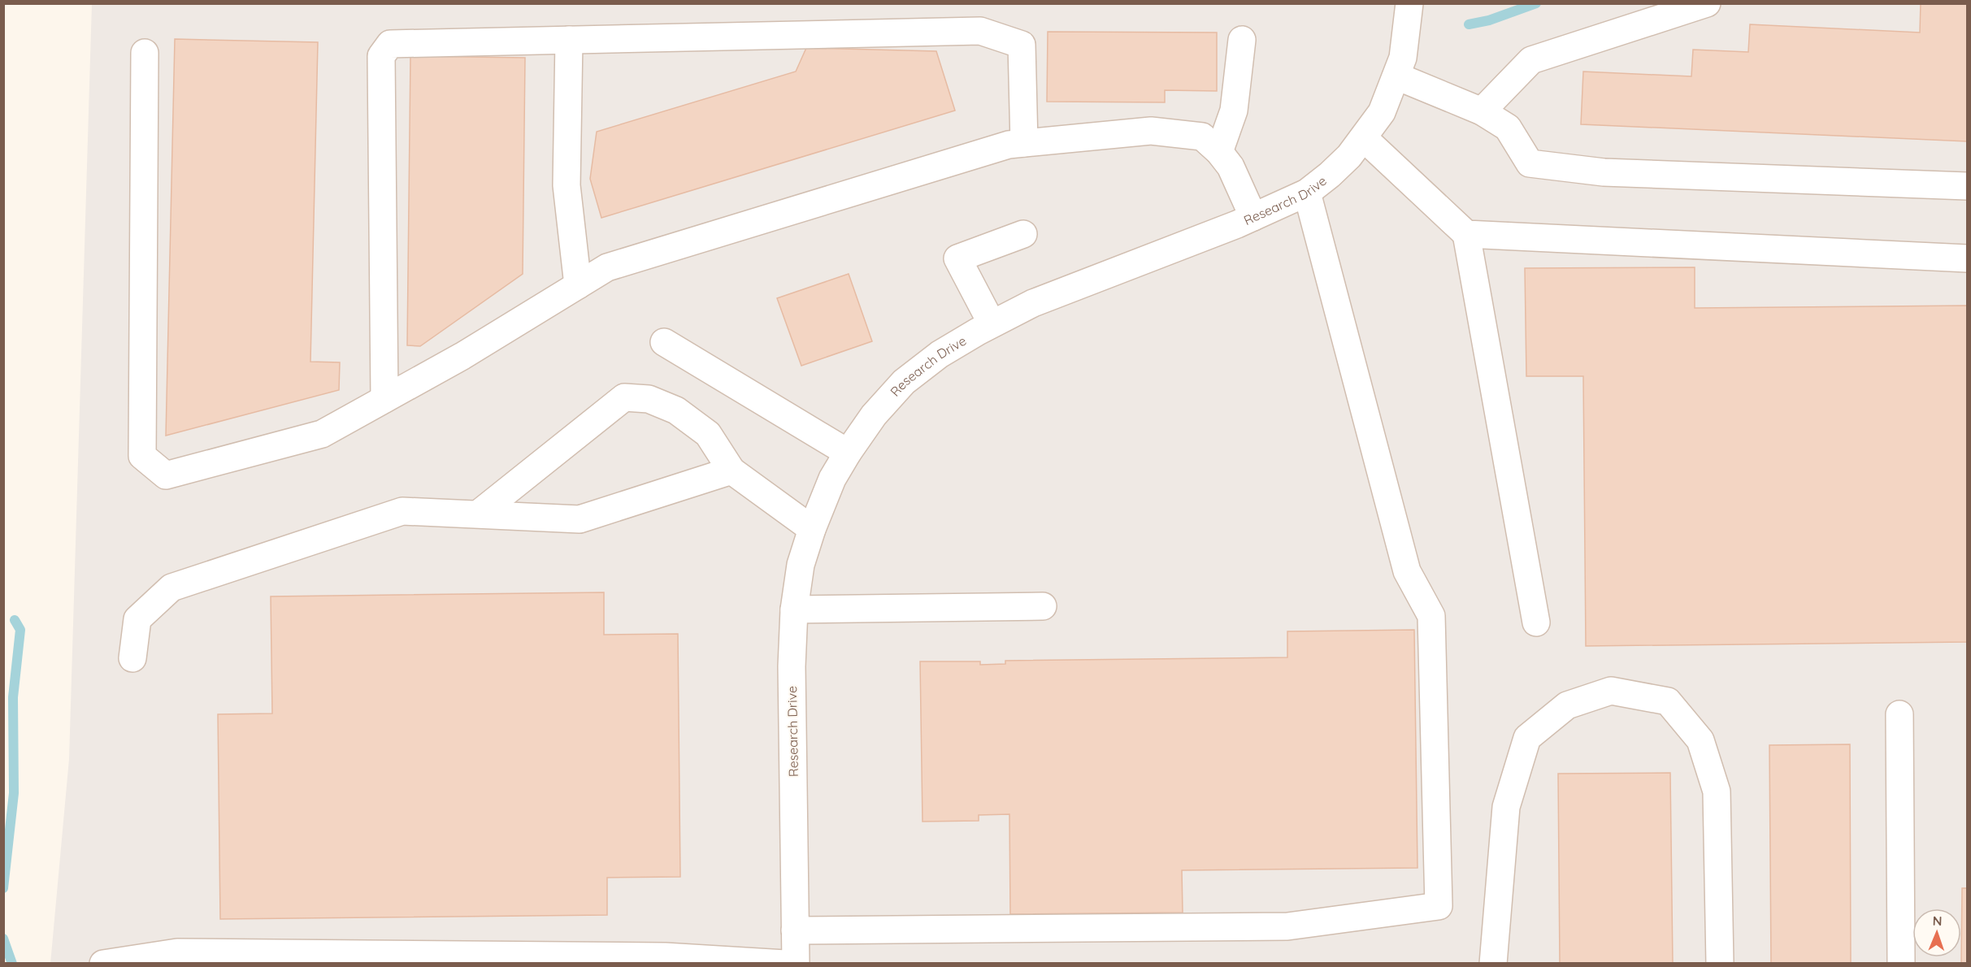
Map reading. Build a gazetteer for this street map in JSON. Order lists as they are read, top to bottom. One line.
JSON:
{"streets":{"street":["Research Drive"]},"north":"top"}
